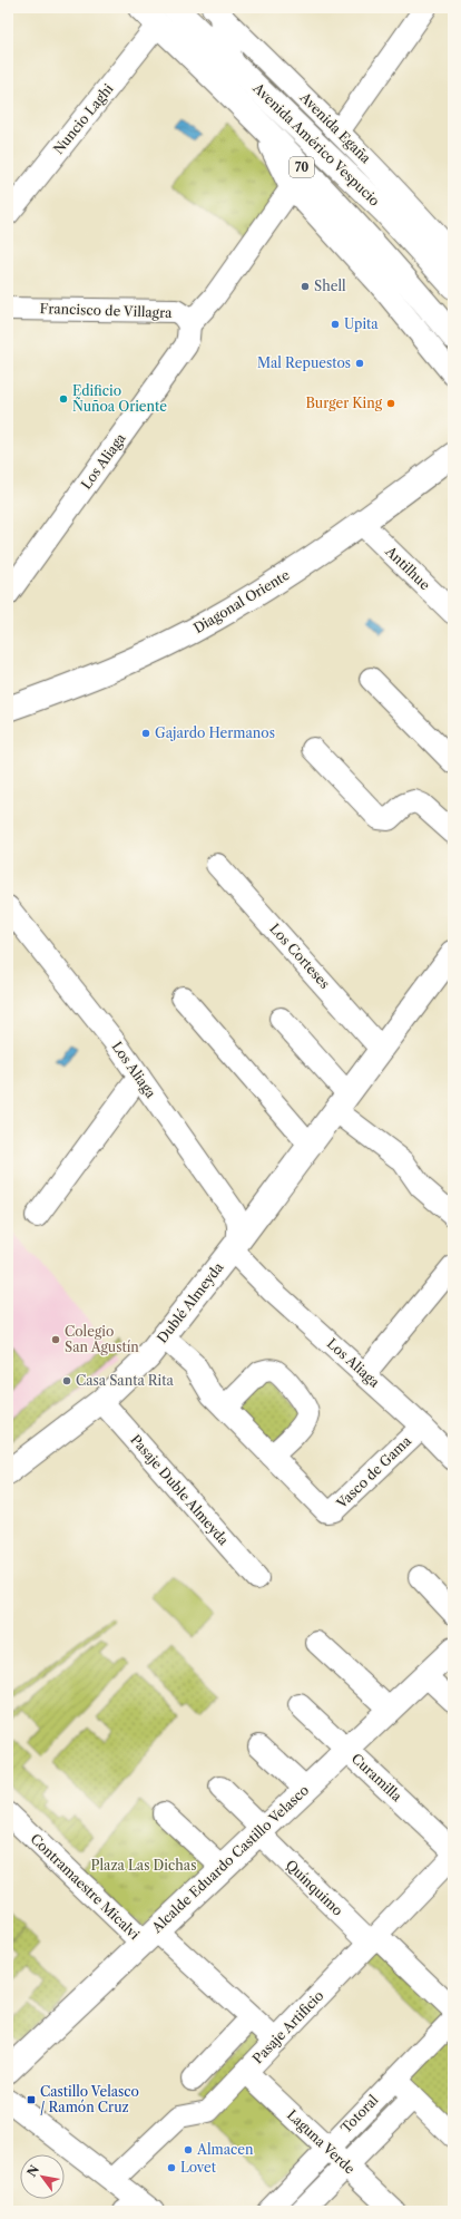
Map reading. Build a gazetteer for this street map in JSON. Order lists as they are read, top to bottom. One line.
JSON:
{"streets":{"main road":["Avenida Américo Vespucio","70","Diagonal Oriente","Dublé Almeyda","Alcalde Eduardo Castillo Velasco"],"street":["Nuncio Laghi","Avenida Egaña","Francisco de Villagra","Los Aliaga","Antilhue","Los Corteses","Vasco de Gama","Pasaje Duble Almeyda","Curamilla","Contramaestre Micalvi","Quínquimo","Pasaje Artificio","Totoral","Laguna Verde"]},"crossings":[["Nuncio Laghi","Avenida Américo Vespucio"],["Francisco de Villagra","Los Aliaga"],["Los Aliaga","Dublé Almeyda"],["Los Aliaga","Vasco de Gama"],["Antilhue","Diagonal Oriente"],["Los Corteses","Dublé Almeyda"],["Dublé Almeyda","Pasaje Duble Almeyda"],["Curamilla","Alcalde Eduardo Castillo Velasco"],["Alcalde Eduardo Castillo Velasco","Contramaestre Micalvi"],["Alcalde Eduardo Castillo Velasco","Quínquimo"],["Quínquimo","Pasaje Artificio"],["Pasaje Artificio","Laguna Verde"],["Totoral","Laguna Verde"]],"parks":["Plaza Las Dichas"],"places":{"other":["Shell","Upita","Mal Repuestos","Edificio Ñuñoa Oriente","Burger King","Gajardo Hermanos","Colegio San Agustín","Casa Santa Rita","Almacen","Lovet"],"transit":["Castillo Velasco / Ramón Cruz"]},"north":"top left"}
